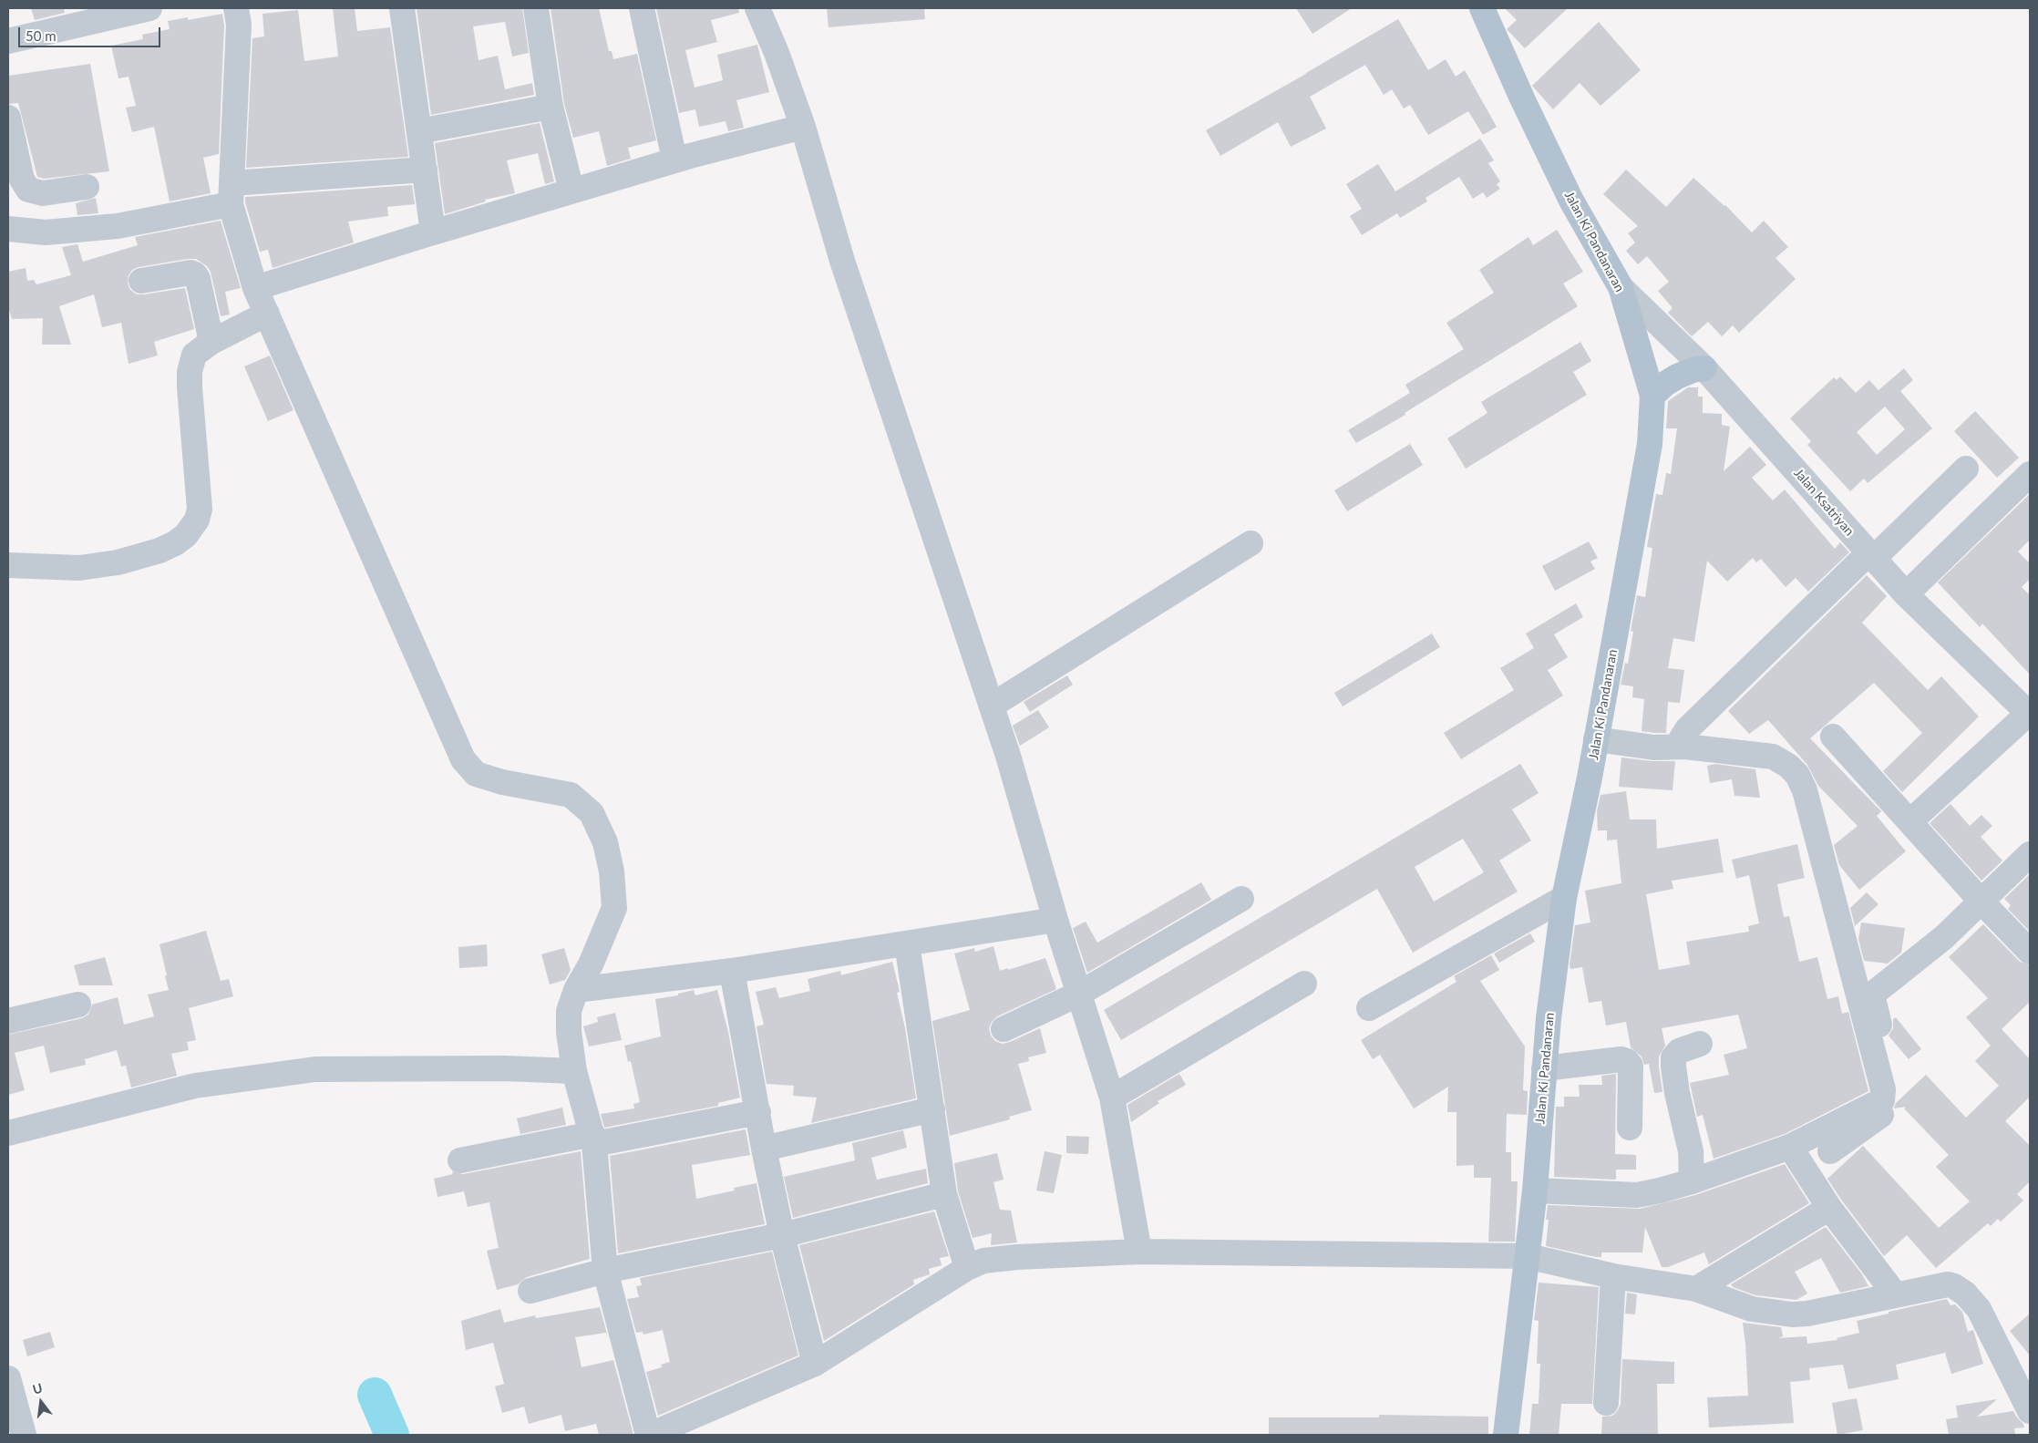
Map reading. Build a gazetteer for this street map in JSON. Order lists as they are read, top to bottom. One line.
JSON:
{"streets":{"main road":["Jalan Ki Pandanaran"],"street":["Jalan Ksatriyan"]},"crossings":[["Jalan Ki Pandanaran","Jalan Ksatriyan"]],"scale_bar":"50 m","north":"top"}
